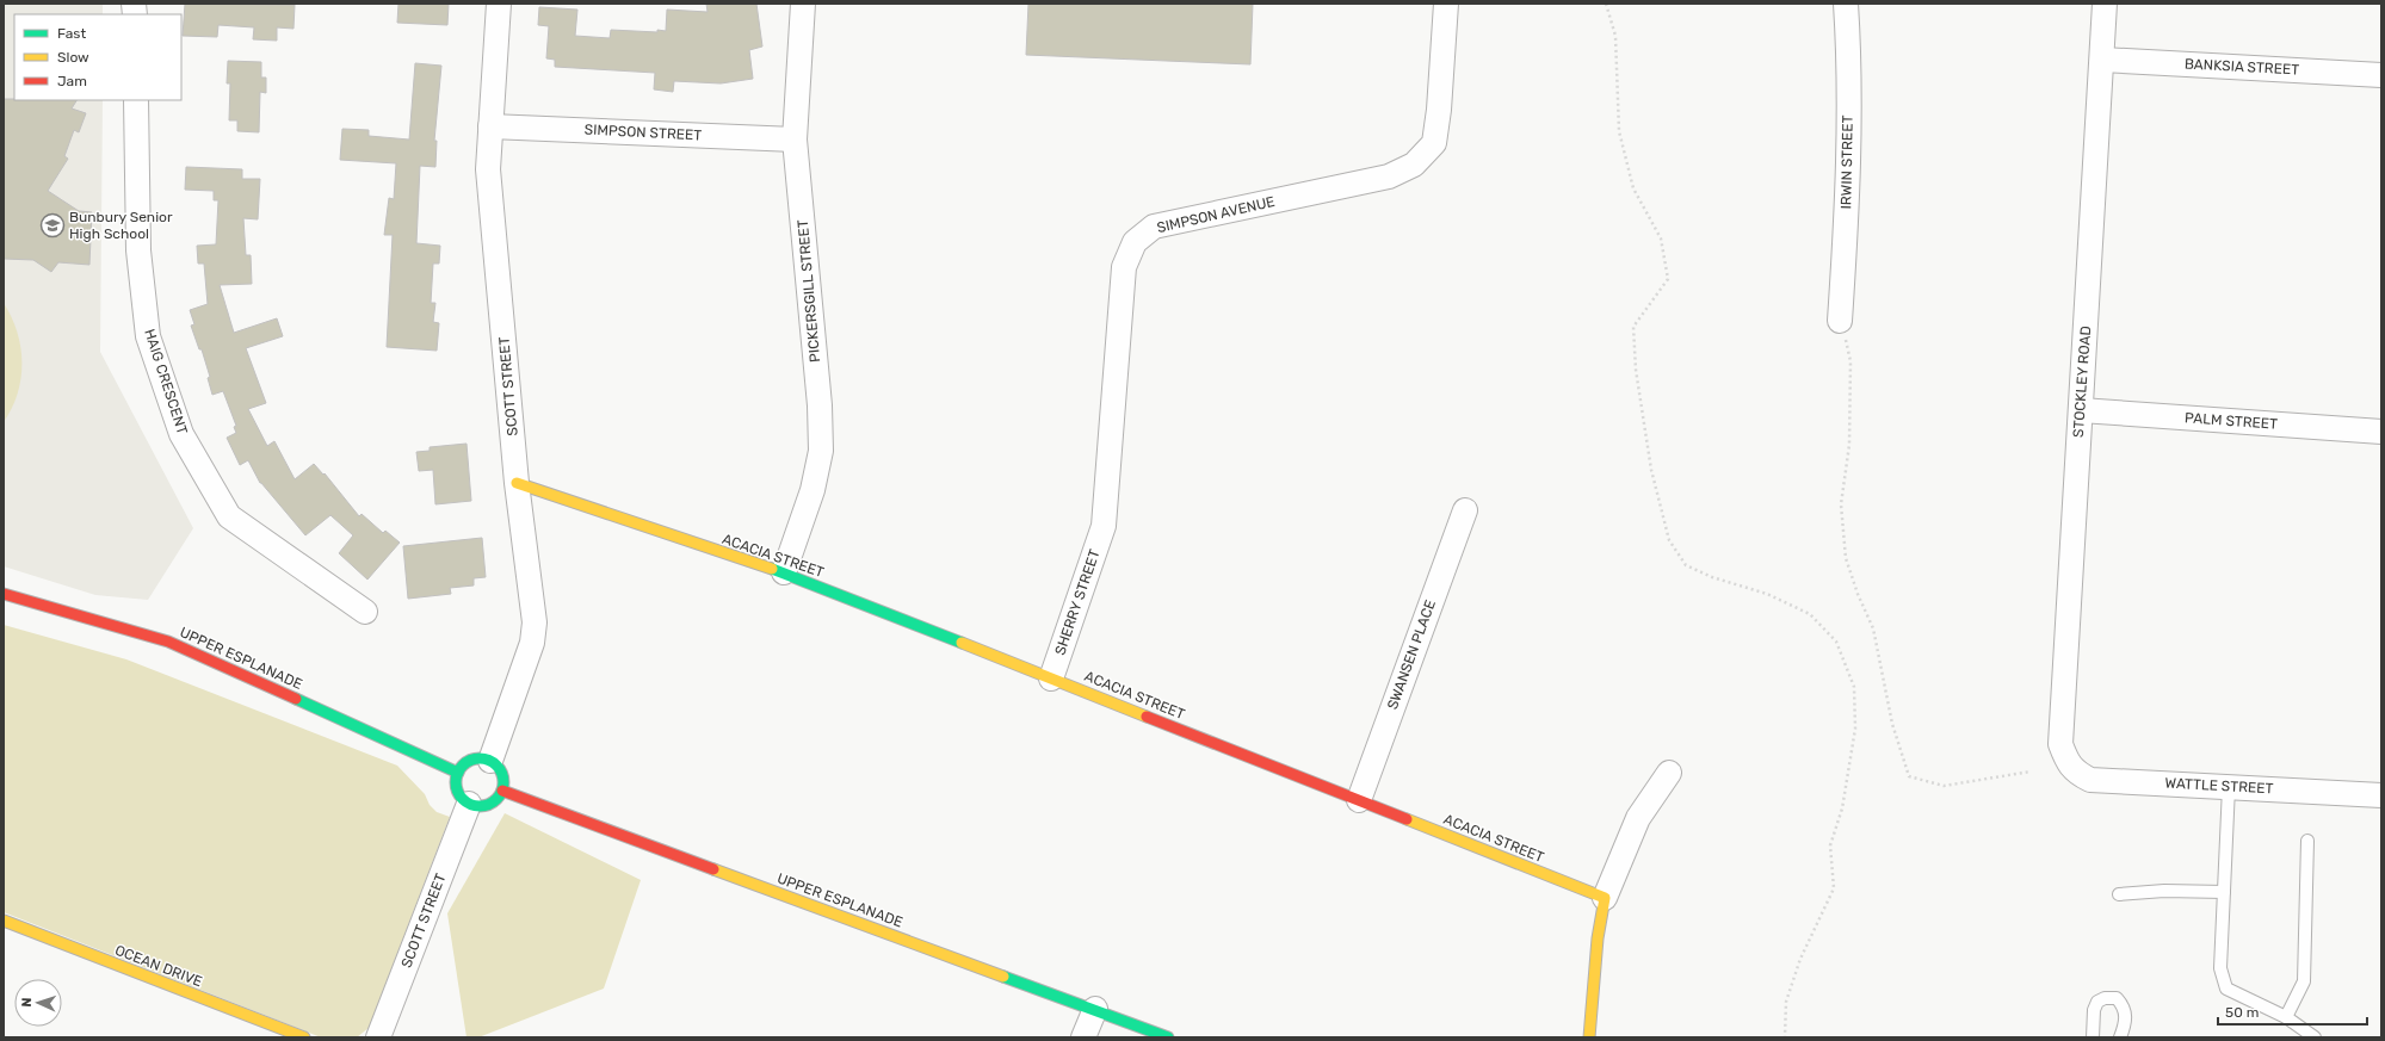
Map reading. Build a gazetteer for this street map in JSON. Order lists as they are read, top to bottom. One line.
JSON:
{"streets":{"street":["BANKSIA STREET","SIMPSON STREET","IRWIN STREET","SIMPSON AVENUE","PICKERSGILL STREET","HAIG CRESCENT","STOCKLEY ROAD","SCOTT STREET","PALM STREET","ACACIA STREET","SHERRY STREET","SWANSEN PLACE","UPPER ESPLANADE","WATTLE STREET","OCEAN DRIVE"]},"crossings":[["BANKSIA STREET","STOCKLEY ROAD"],["SIMPSON STREET","PICKERSGILL STREET"],["SIMPSON STREET","SCOTT STREET"],["SIMPSON AVENUE","SHERRY STREET"],["PICKERSGILL STREET","ACACIA STREET"],["STOCKLEY ROAD","PALM STREET"],["STOCKLEY ROAD","WATTLE STREET"],["SCOTT STREET","ACACIA STREET"],["SCOTT STREET","UPPER ESPLANADE"],["ACACIA STREET","SHERRY STREET"],["ACACIA STREET","SWANSEN PLACE"]],"places":{"school or university":["Bunbury Senior High School"]},"legend":["Fast","Slow","Jam"],"scale_bar":"50 m","north":"left"}
